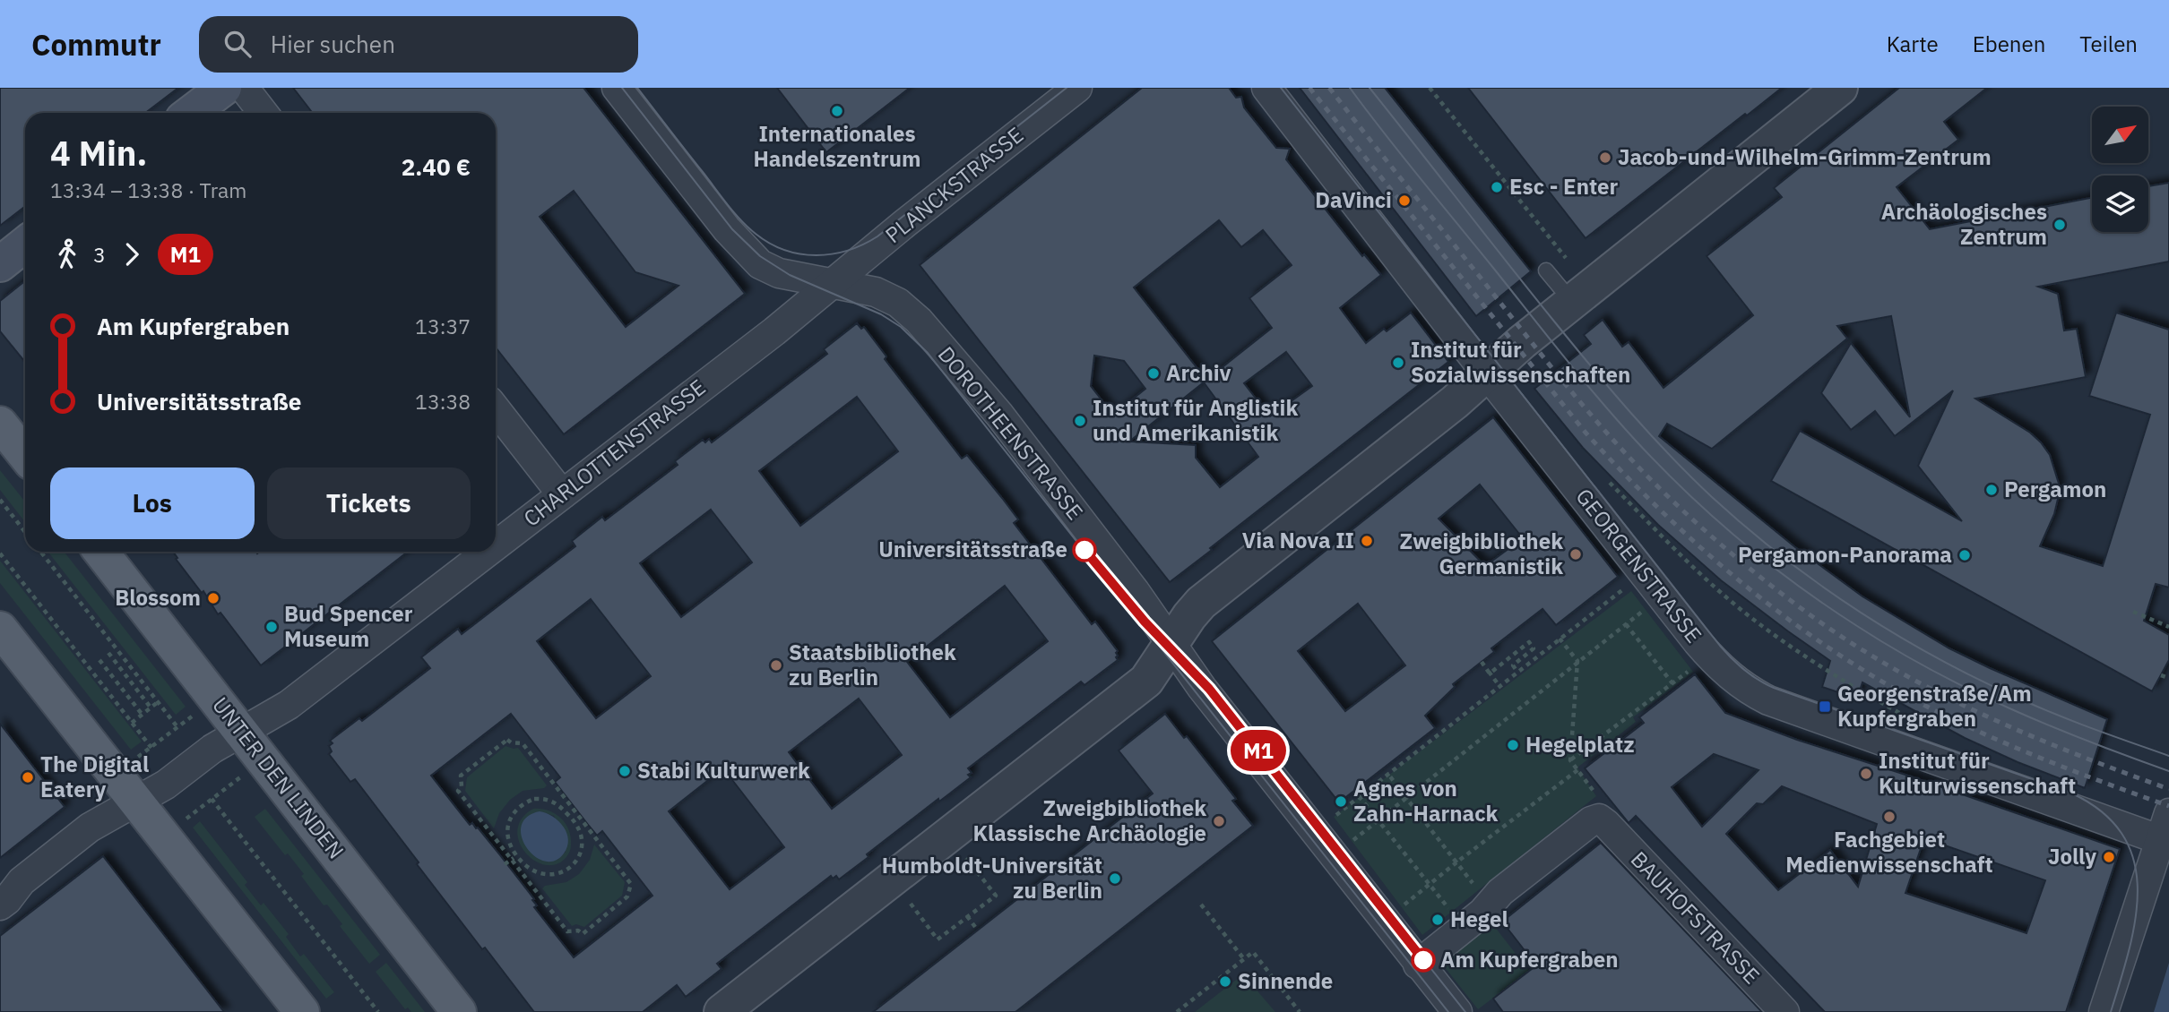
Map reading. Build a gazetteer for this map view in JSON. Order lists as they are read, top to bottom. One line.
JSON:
{"streets":{"main road":["UNTER DEN LINDEN"],"street":["PLANCKSTRASSE","DOROTHEENSTRASSE","CHARLOTTENSTRASSE","GEORGENSTRASSE","BAUHOFSTRASSE"]},"crossings":[["PLANCKSTRASSE","DOROTHEENSTRASSE"],["PLANCKSTRASSE","CHARLOTTENSTRASSE"],["DOROTHEENSTRASSE","CHARLOTTENSTRASSE"],["CHARLOTTENSTRASSE","UNTER DEN LINDEN"]],"places":{"other":["Internationales Handelszentrum","Jacob-und-Wilhelm-Grimm-Zentrum","Esc - Enter","DaVinci","Archäologisches Zentrum","Institut für Sozialwissenschaften","Archiv","Institut für Anglistik und Amerikanistik","Pergamon","Via Nova II","Universitätsstraße","Zweigbibliothek Germanistik","Pergamon-Panorama","Blossom","Bud Spencer Museum","Staatsbibliothek zu Berlin","Hegelplatz","Stabi Kulturwerk","Institut für Kulturwissenschaft","The Digital Eatery","Agnes von Zahn-Harnack","Fachgebiet Medienwissenschaft","Zweigbibliothek Klassische Archäologie","Jolly","Humboldt-Universität zu Berlin","Hegel","Am Kupfergraben","Sinnende"],"transit":["Georgenstraße/Am Kupfergraben"]},"lines":["tram line M1"],"north":"top right","page":{"header":"Commutr","search":"Hier suchen","nav":["Karte","Ebenen","Teilen"],"on_map":"M1","heading":["4 Min.","13:34 – 13:38 · Tram","2.40 €"],"legs":["3","M1"],"list":[{"name":"Am Kupfergraben","value":"13:37"},{"name":"Universitätsstraße","value":"13:38"}],"buttons":["Los","Tickets"]}}
